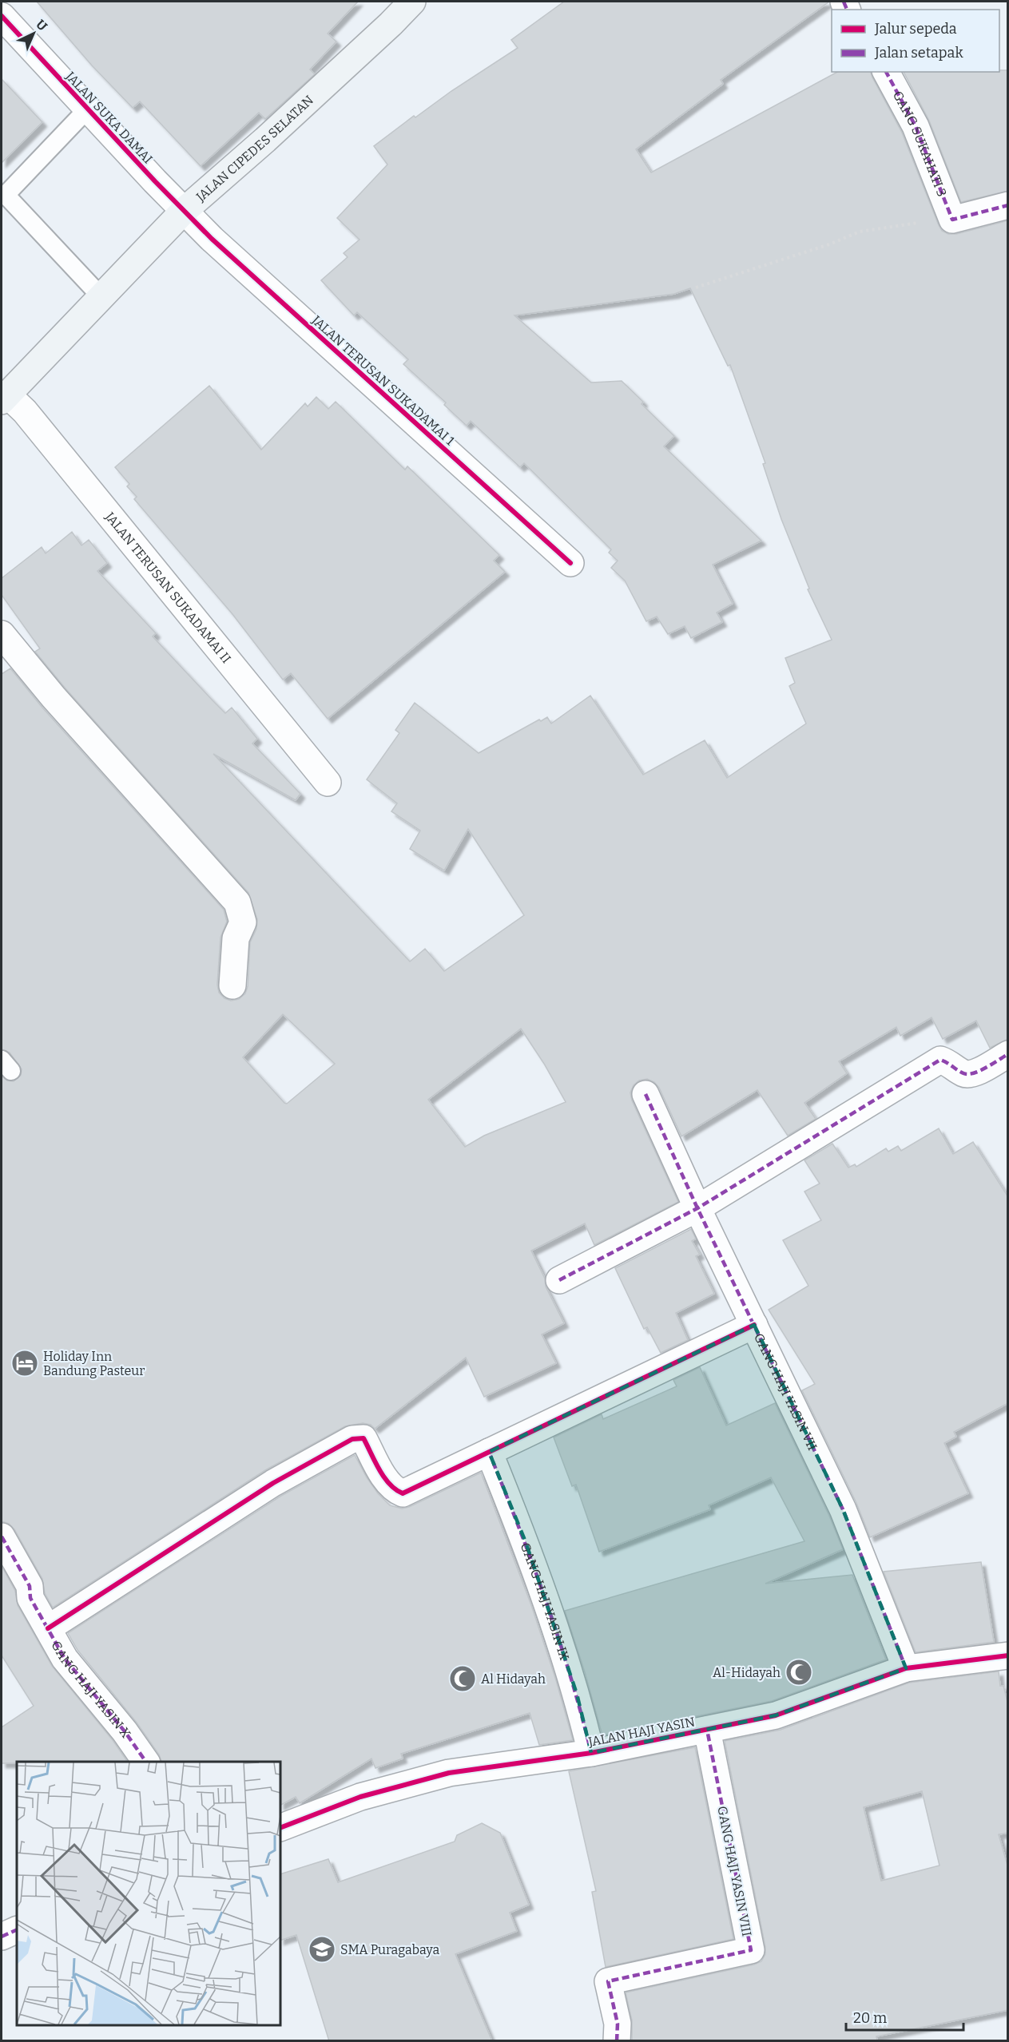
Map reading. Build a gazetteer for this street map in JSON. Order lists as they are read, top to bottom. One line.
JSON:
{"streets":{"street":["JALAN SUKA DAMAI","GANG SUKAHATI 3","JALAN CIPEDES SELATAN","JALAN TERUSAN SUKADAMAI 1","JALAN TERUSAN SUKADAMAI II","GANG HAJI YASIN VII","GANG HAJI YASIN IX","GANG HAJI YASIN X","JALAN HAJI YASIN","GANG HAJI YASIN VIII"]},"crossings":[["JALAN SUKA DAMAI","JALAN CIPEDES SELATAN"],["JALAN SUKA DAMAI","JALAN TERUSAN SUKADAMAI 1"],["JALAN CIPEDES SELATAN","JALAN TERUSAN SUKADAMAI 1"],["JALAN CIPEDES SELATAN","JALAN TERUSAN SUKADAMAI II"],["GANG HAJI YASIN VII","JALAN HAJI YASIN"],["GANG HAJI YASIN IX","JALAN HAJI YASIN"],["JALAN HAJI YASIN","GANG HAJI YASIN VIII"]],"places":{"hotel":["Holiday Inn Bandung Pasteur"],"mosque":["Al-Hidayah","Al Hidayah"],"school or university":["SMA Puragabaya"]},"legend":["Jalur sepeda","Jalan setapak"],"scale_bar":"20 m","north":"top right"}
